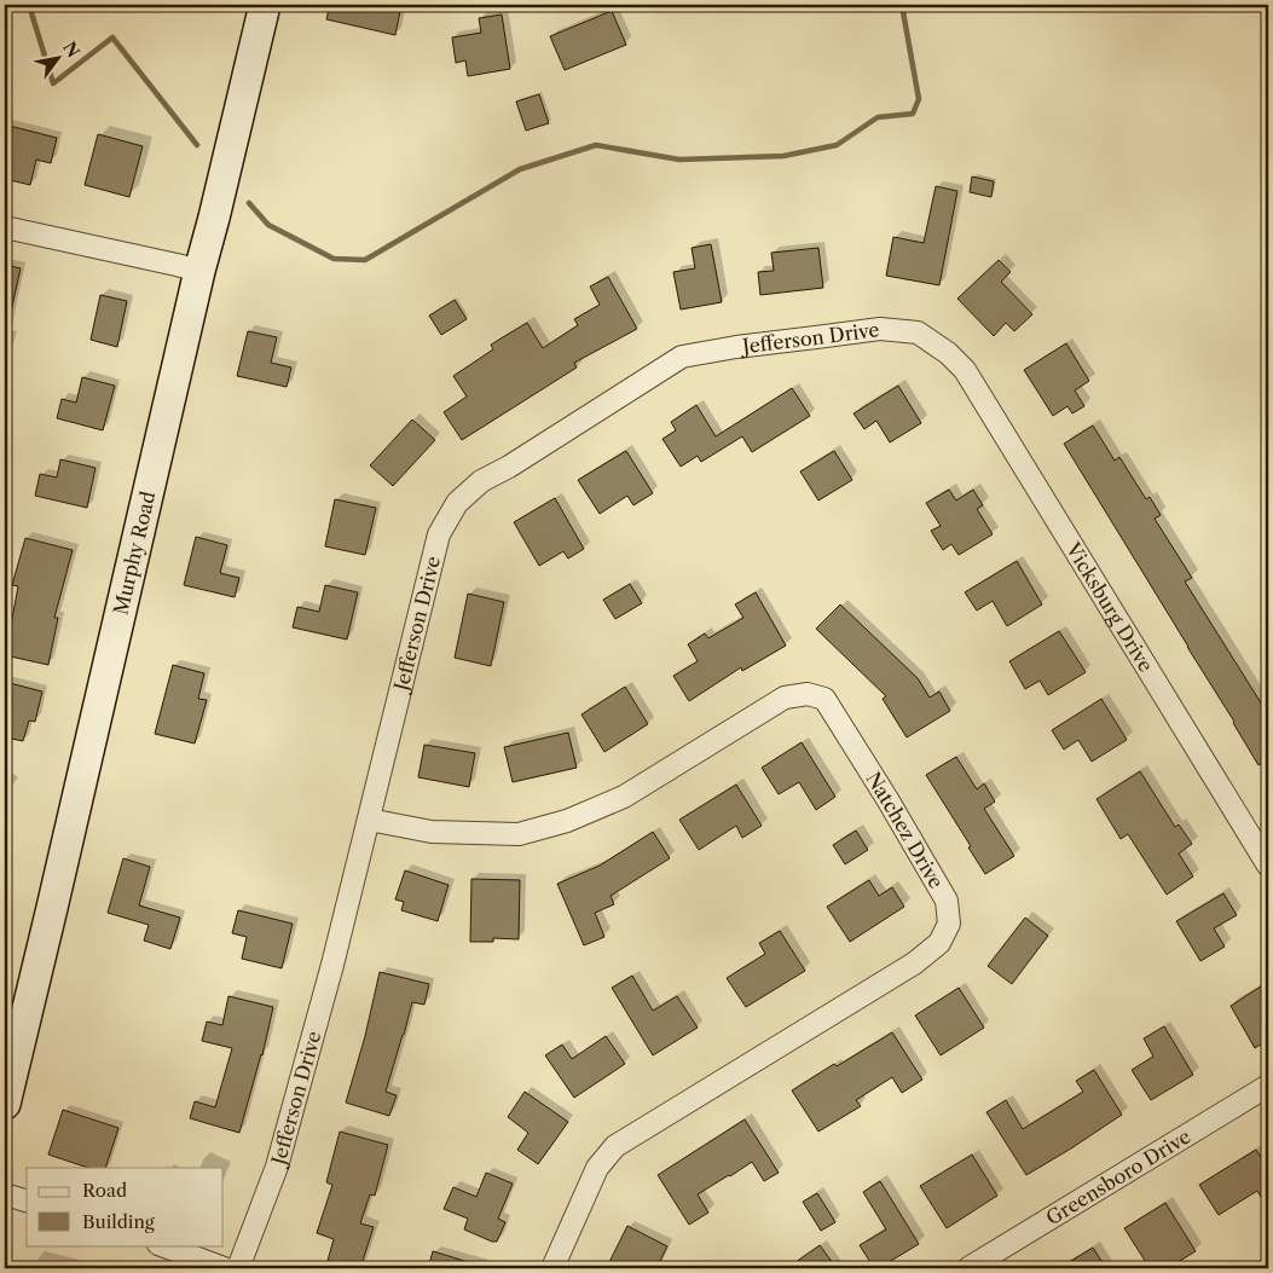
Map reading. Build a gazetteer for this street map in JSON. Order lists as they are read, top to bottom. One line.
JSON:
{"streets":{"main road":["Murphy Road"],"street":["Jefferson Drive","Vicksburg Drive","Natchez Drive","Greensboro Drive"]},"crossings":[["Jefferson Drive","Vicksburg Drive"],["Jefferson Drive","Natchez Drive"]],"legend":["Road","Building"],"north":"top right"}
